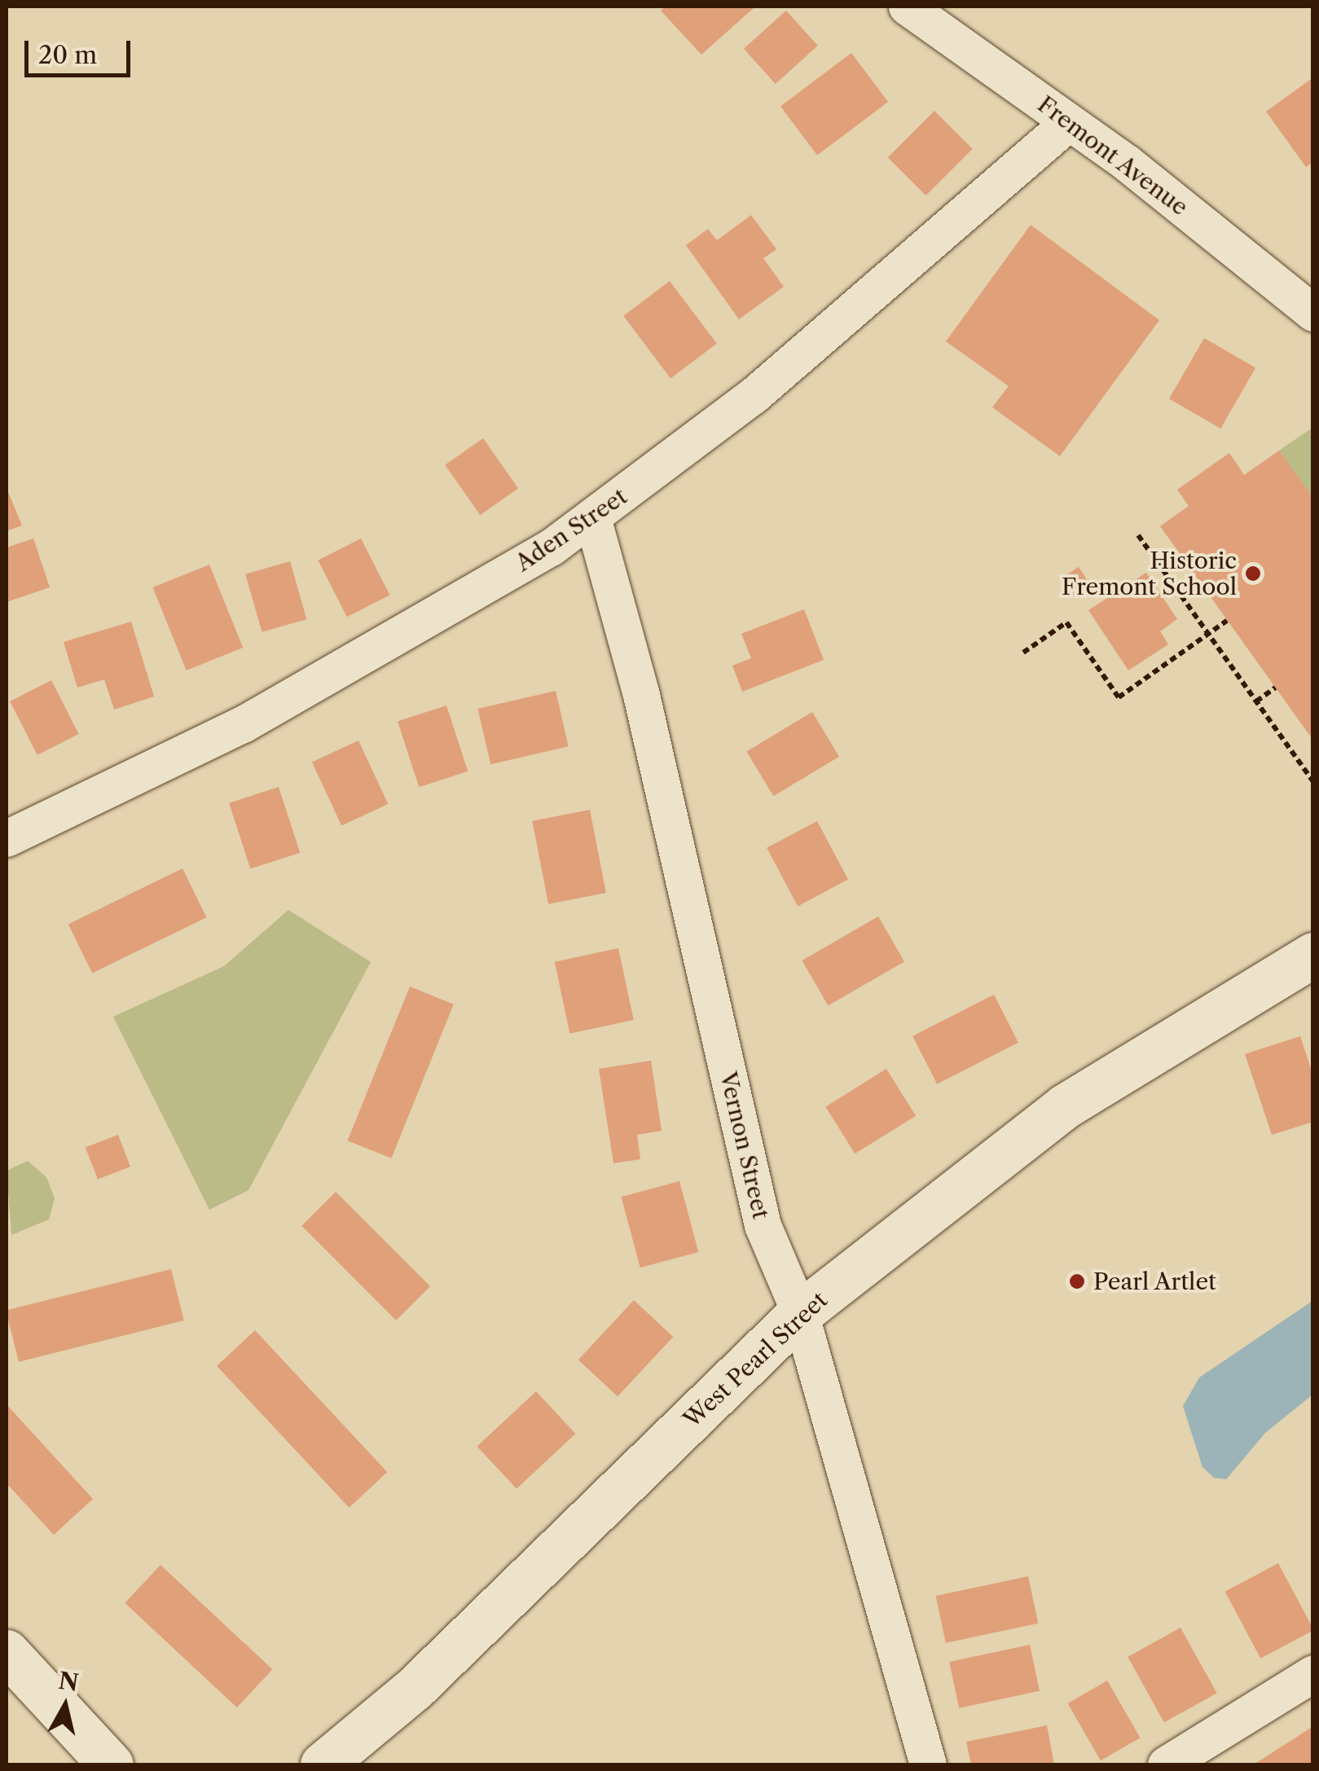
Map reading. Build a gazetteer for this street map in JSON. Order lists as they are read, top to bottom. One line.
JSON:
{"streets":{"street":["Fremont Avenue","Aden Street","Vernon Street","West Pearl Street"]},"crossings":[["Fremont Avenue","Aden Street"],["Aden Street","Vernon Street"],["Vernon Street","West Pearl Street"]],"places":["Historic Fremont School","Pearl Artlet"],"scale_bar":"20 m","north":"top"}
